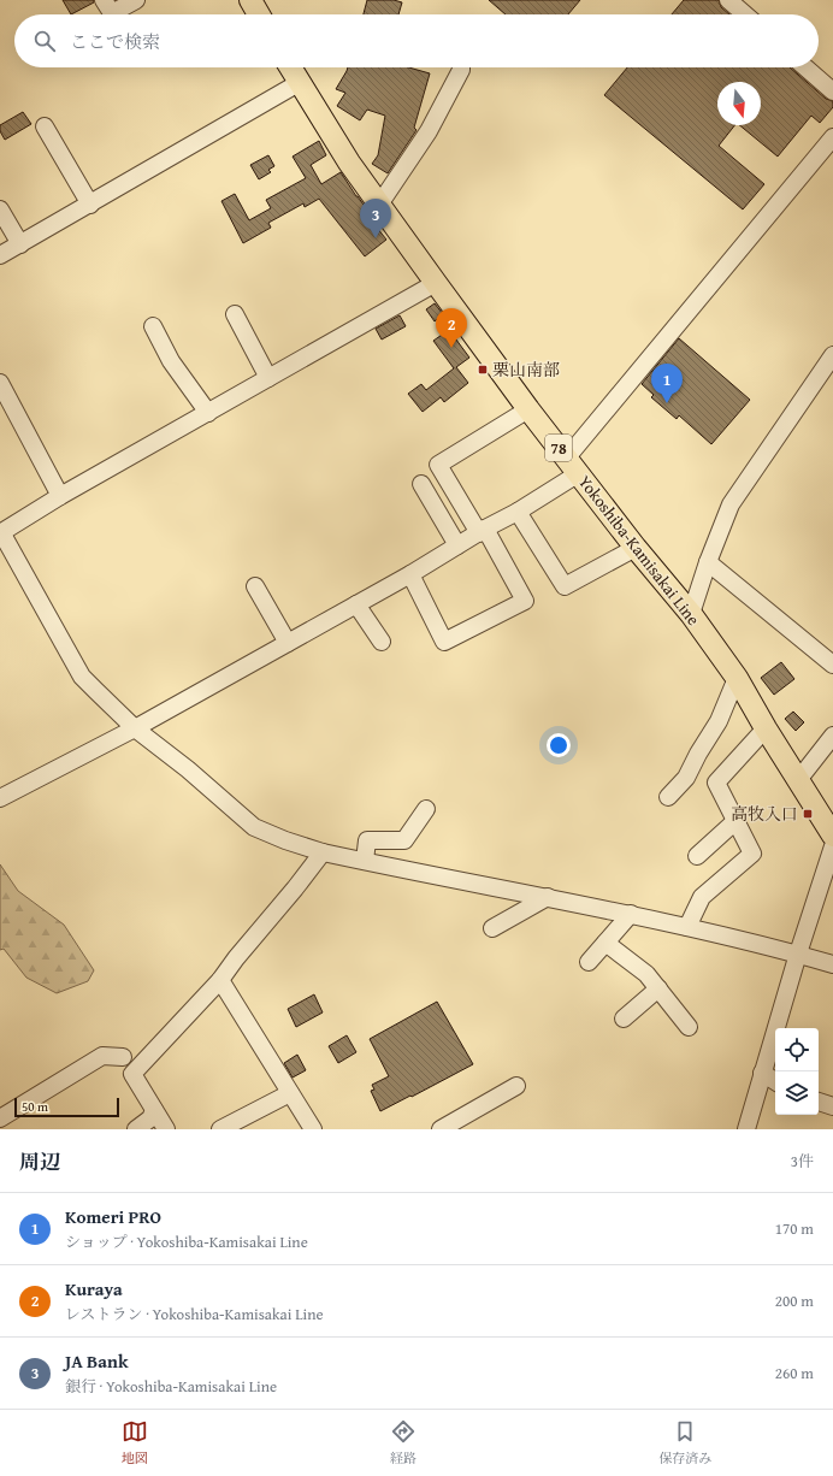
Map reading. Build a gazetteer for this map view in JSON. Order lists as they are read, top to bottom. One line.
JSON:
{"streets":{"main road":["78","Yokoshiba-Kamisakai Line"]},"places":{"transit":["栗山南部","高牧入口"]},"scale_bar":"50 m","north":"bottom","page":{"search":"ここで検索","pins":["3","2","1"],"scale":"50 m","heading":["周辺","3件"],"list":[{"mark":"1","name":"Komeri PRO","note":"ショップ · Yokoshiba-Kamisakai Line","value":"170 m"},{"mark":"2","name":"Kuraya","note":"レストラン · Yokoshiba-Kamisakai Line","value":"200 m"},{"mark":"3","name":"JA Bank","note":"銀行 · Yokoshiba-Kamisakai Line","value":"260 m"}],"nav":["地図","経路","保存済み"]}}
